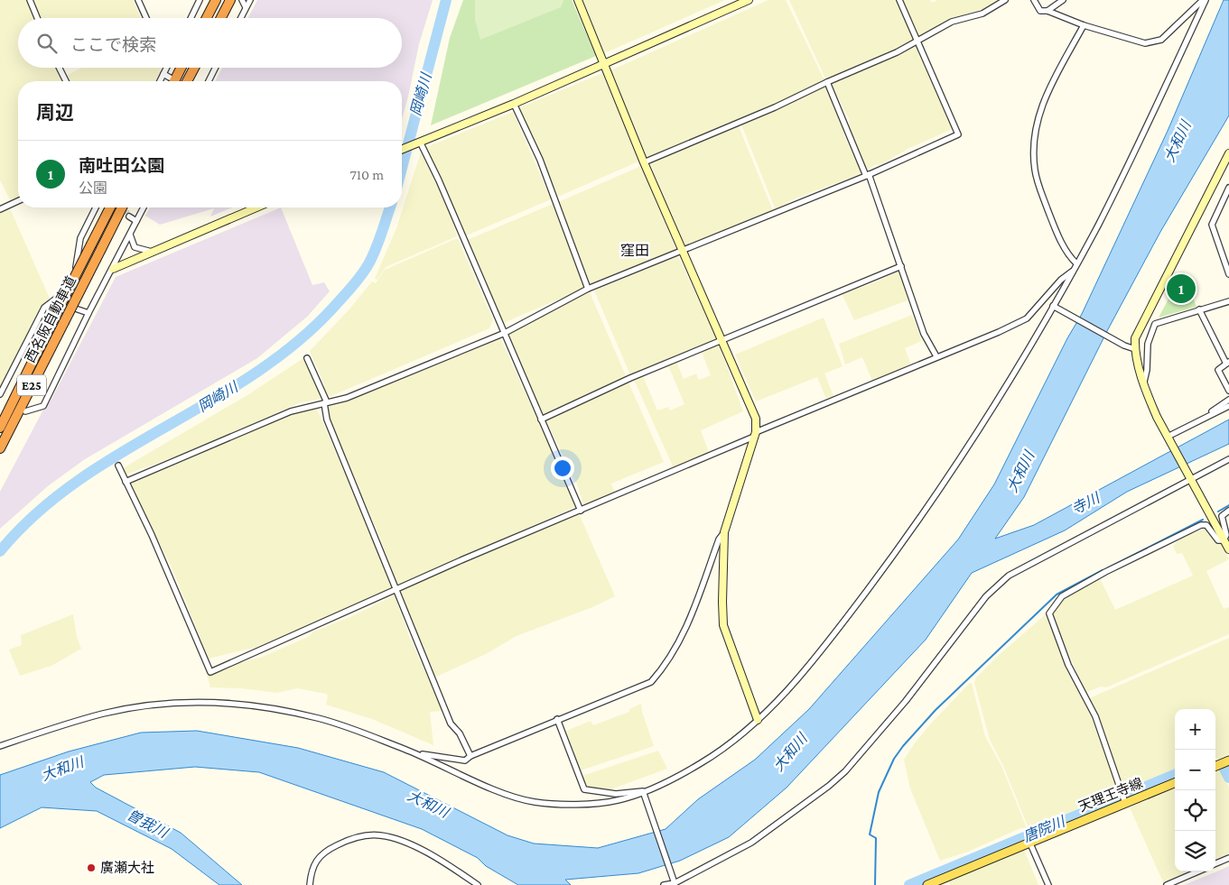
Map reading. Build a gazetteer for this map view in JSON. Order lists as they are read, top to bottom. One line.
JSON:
{"streets":{"highway":["西名阪自動車道","E25"],"main road":["天理王寺線"]},"districts":["窪田"],"water":["岡崎川","大和川","寺川","曽我川","唐院川"],"places":["廣瀬大社"],"page":{"search":"ここで検索","heading":"周辺","list":[{"mark":"1","name":"南吐田公園","note":"公園","value":"710 m"}],"pins":"1","map_buttons":["+","−"]}}
